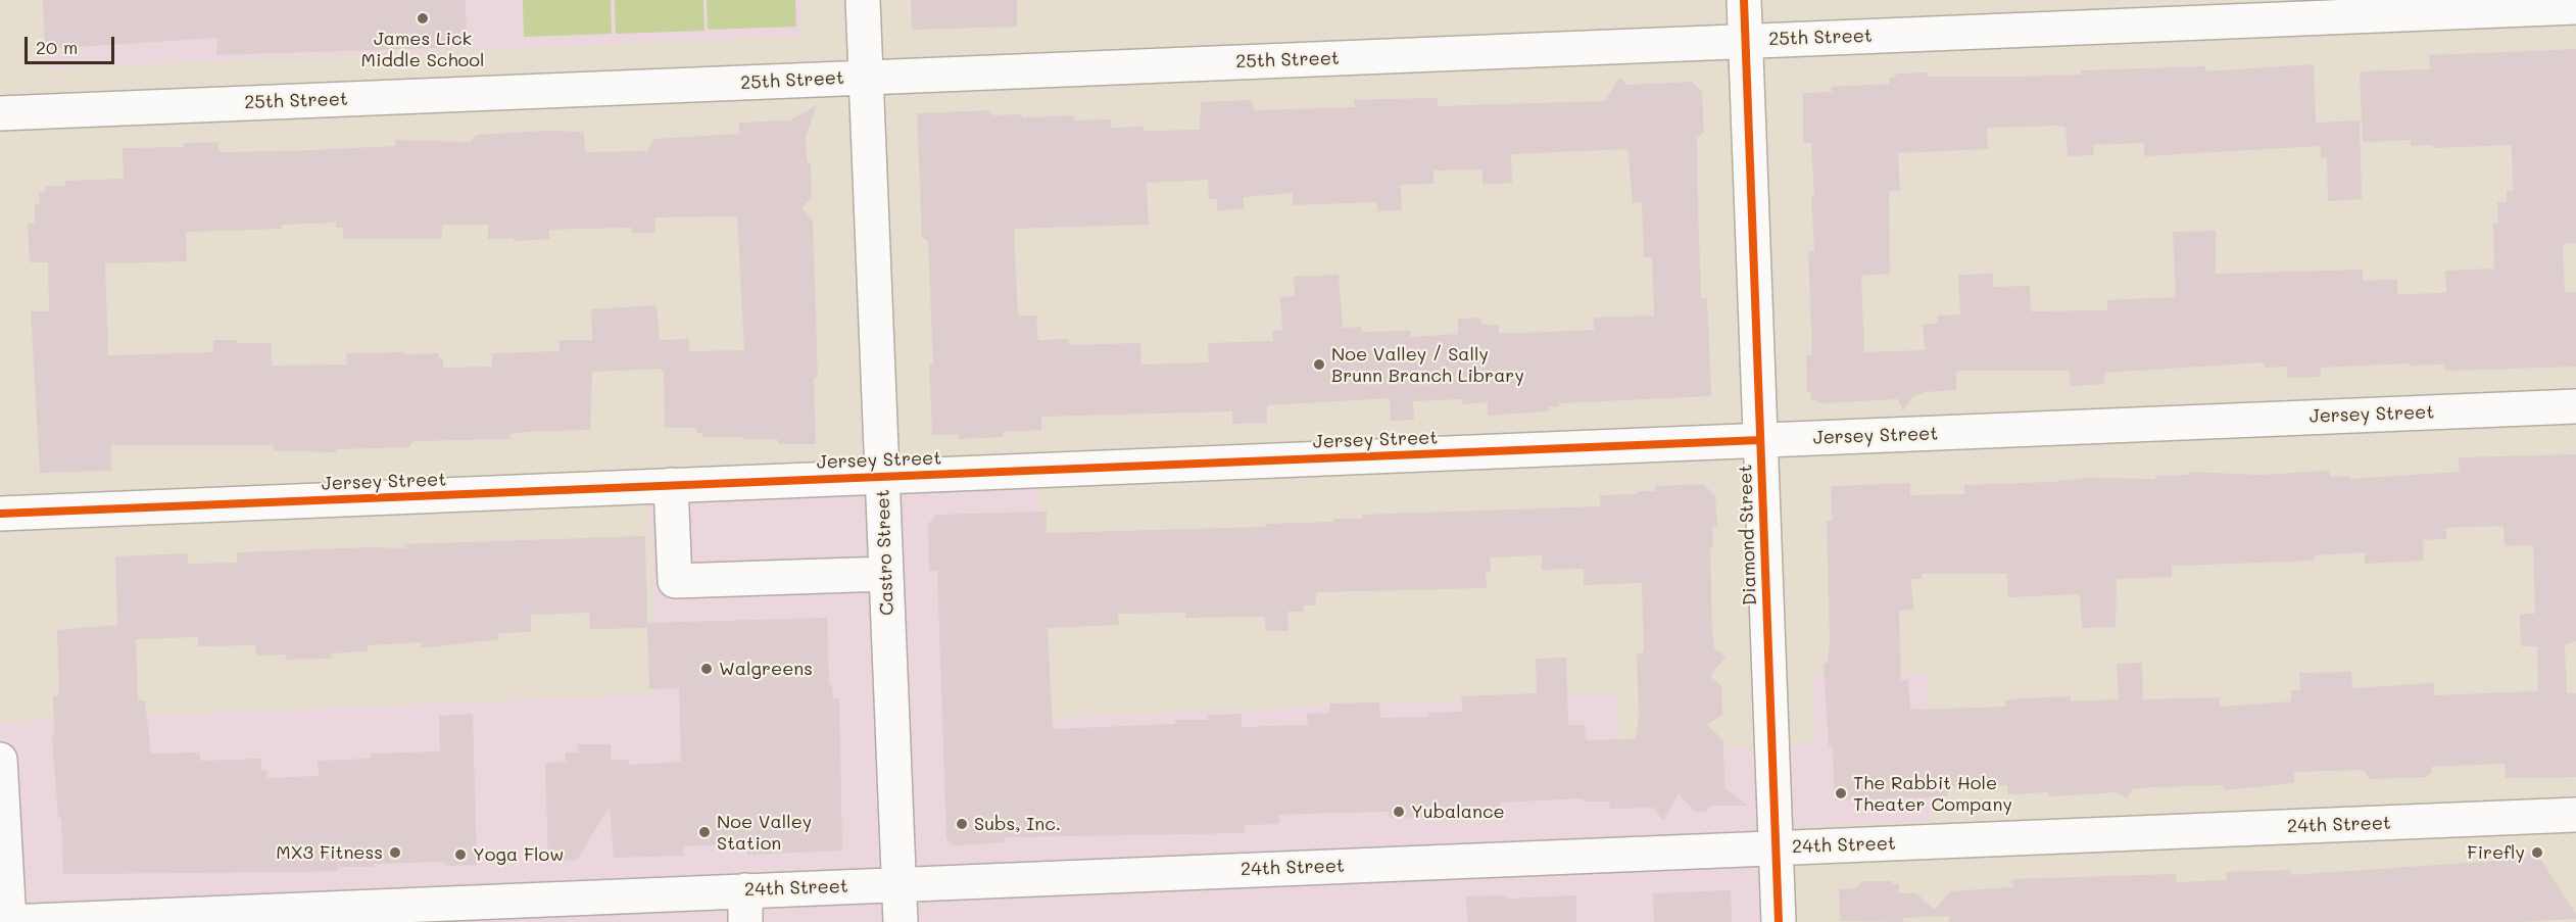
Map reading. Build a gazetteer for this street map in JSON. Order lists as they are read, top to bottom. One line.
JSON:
{"streets":{"street":["25th Street","Jersey Street","Diamond Street","Castro Street","24th Street"]},"crossings":[["25th Street","Diamond Street"],["25th Street","Castro Street"],["Jersey Street","Diamond Street"],["Jersey Street","Castro Street"],["Diamond Street","24th Street"],["Castro Street","24th Street"]],"places":["James Lick Middle School","Noe Valley / Sally Brunn Branch Library","Walgreens","The Rabbit Hole Theater Company","Yubalance","Subs, Inc.","Noe Valley Station","MX3 Fitness","Firefly","Yoga Flow"],"scale_bar":"20 m"}
